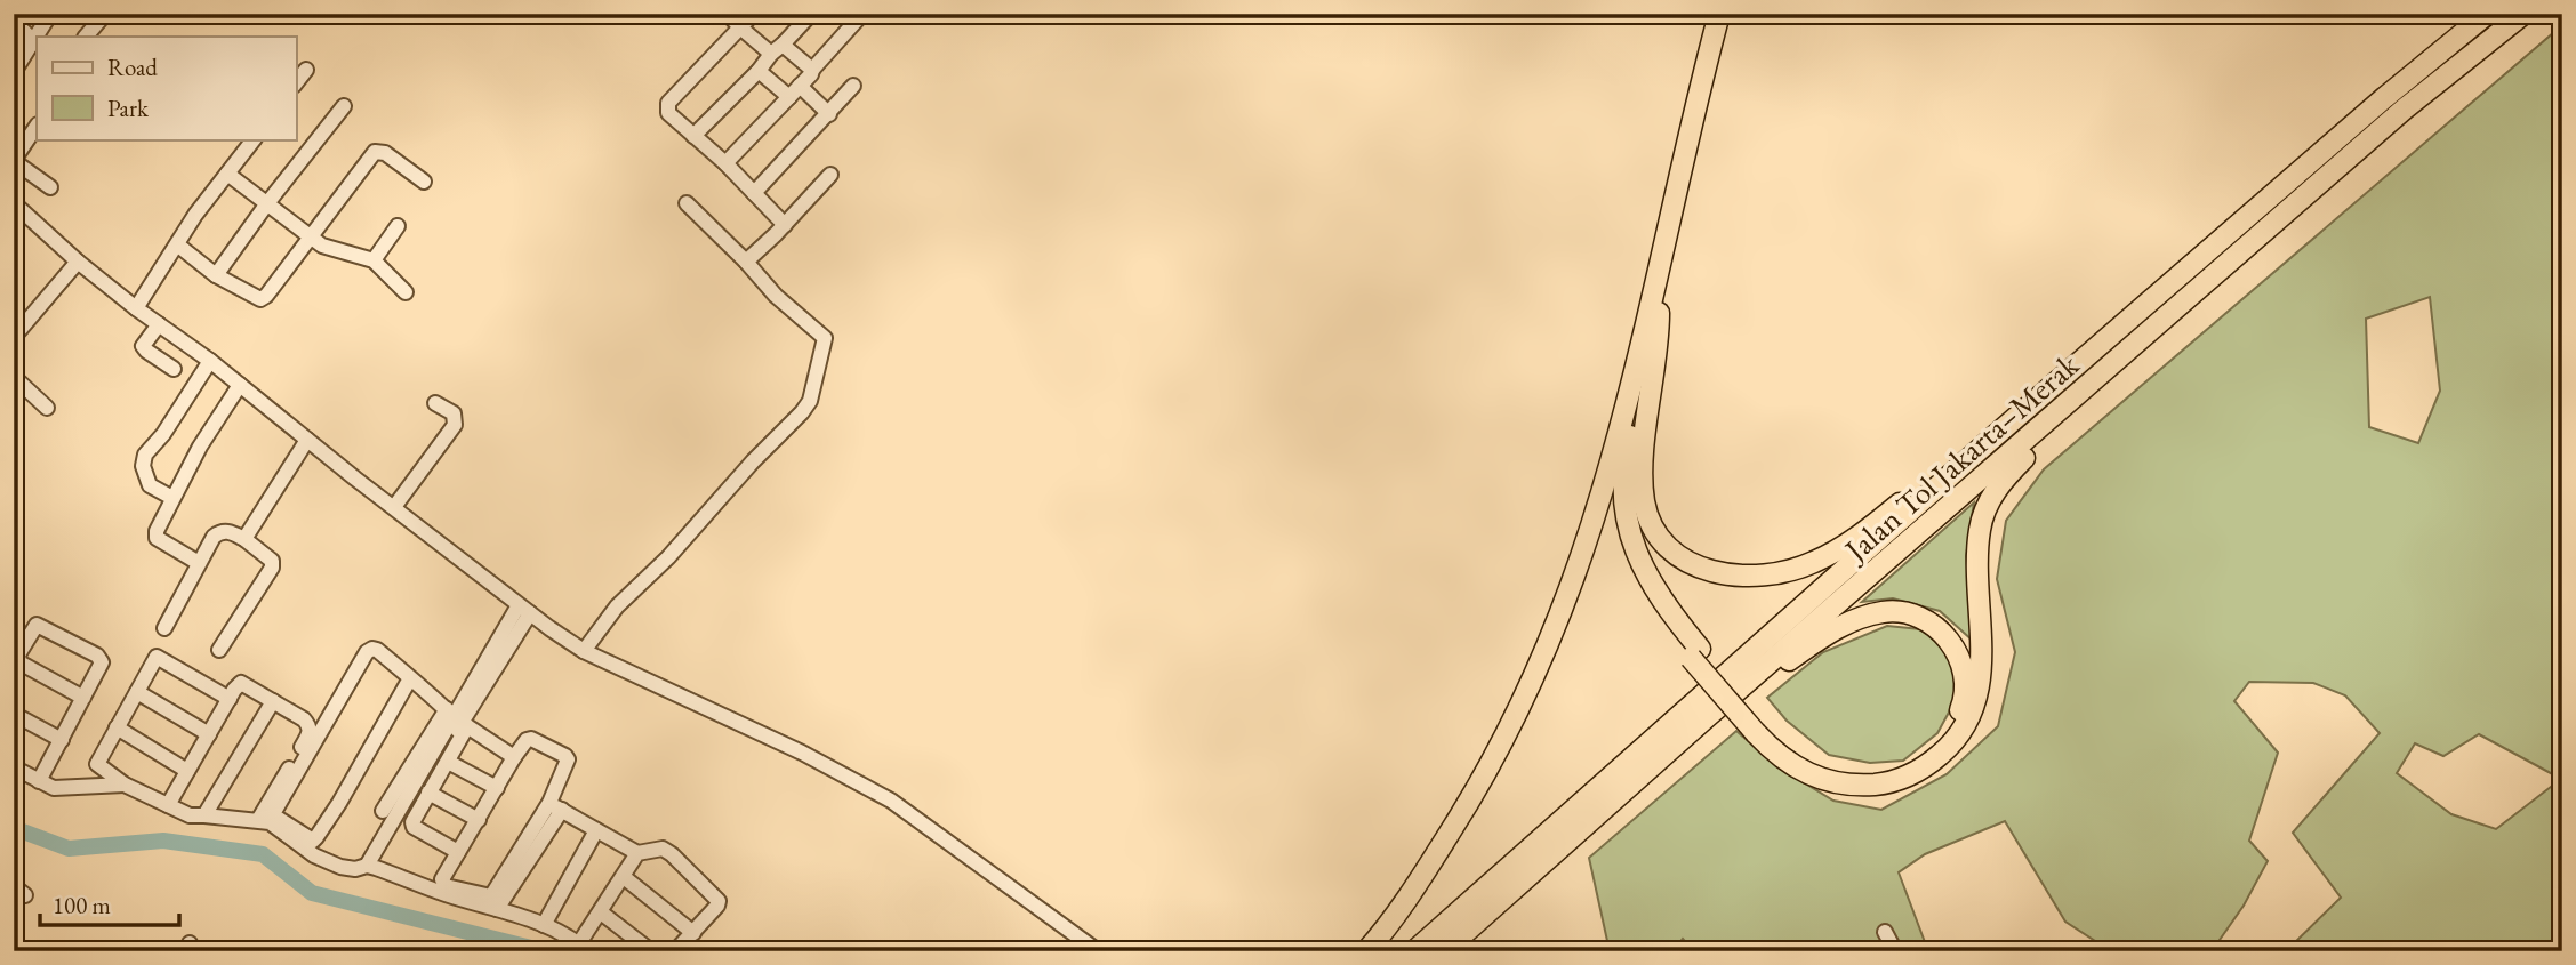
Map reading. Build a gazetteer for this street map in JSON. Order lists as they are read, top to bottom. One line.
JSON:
{"streets":{"highway":["Jalan Tol Jakarta–Merak"]},"legend":["Road","Park"],"scale_bar":"100 m"}
